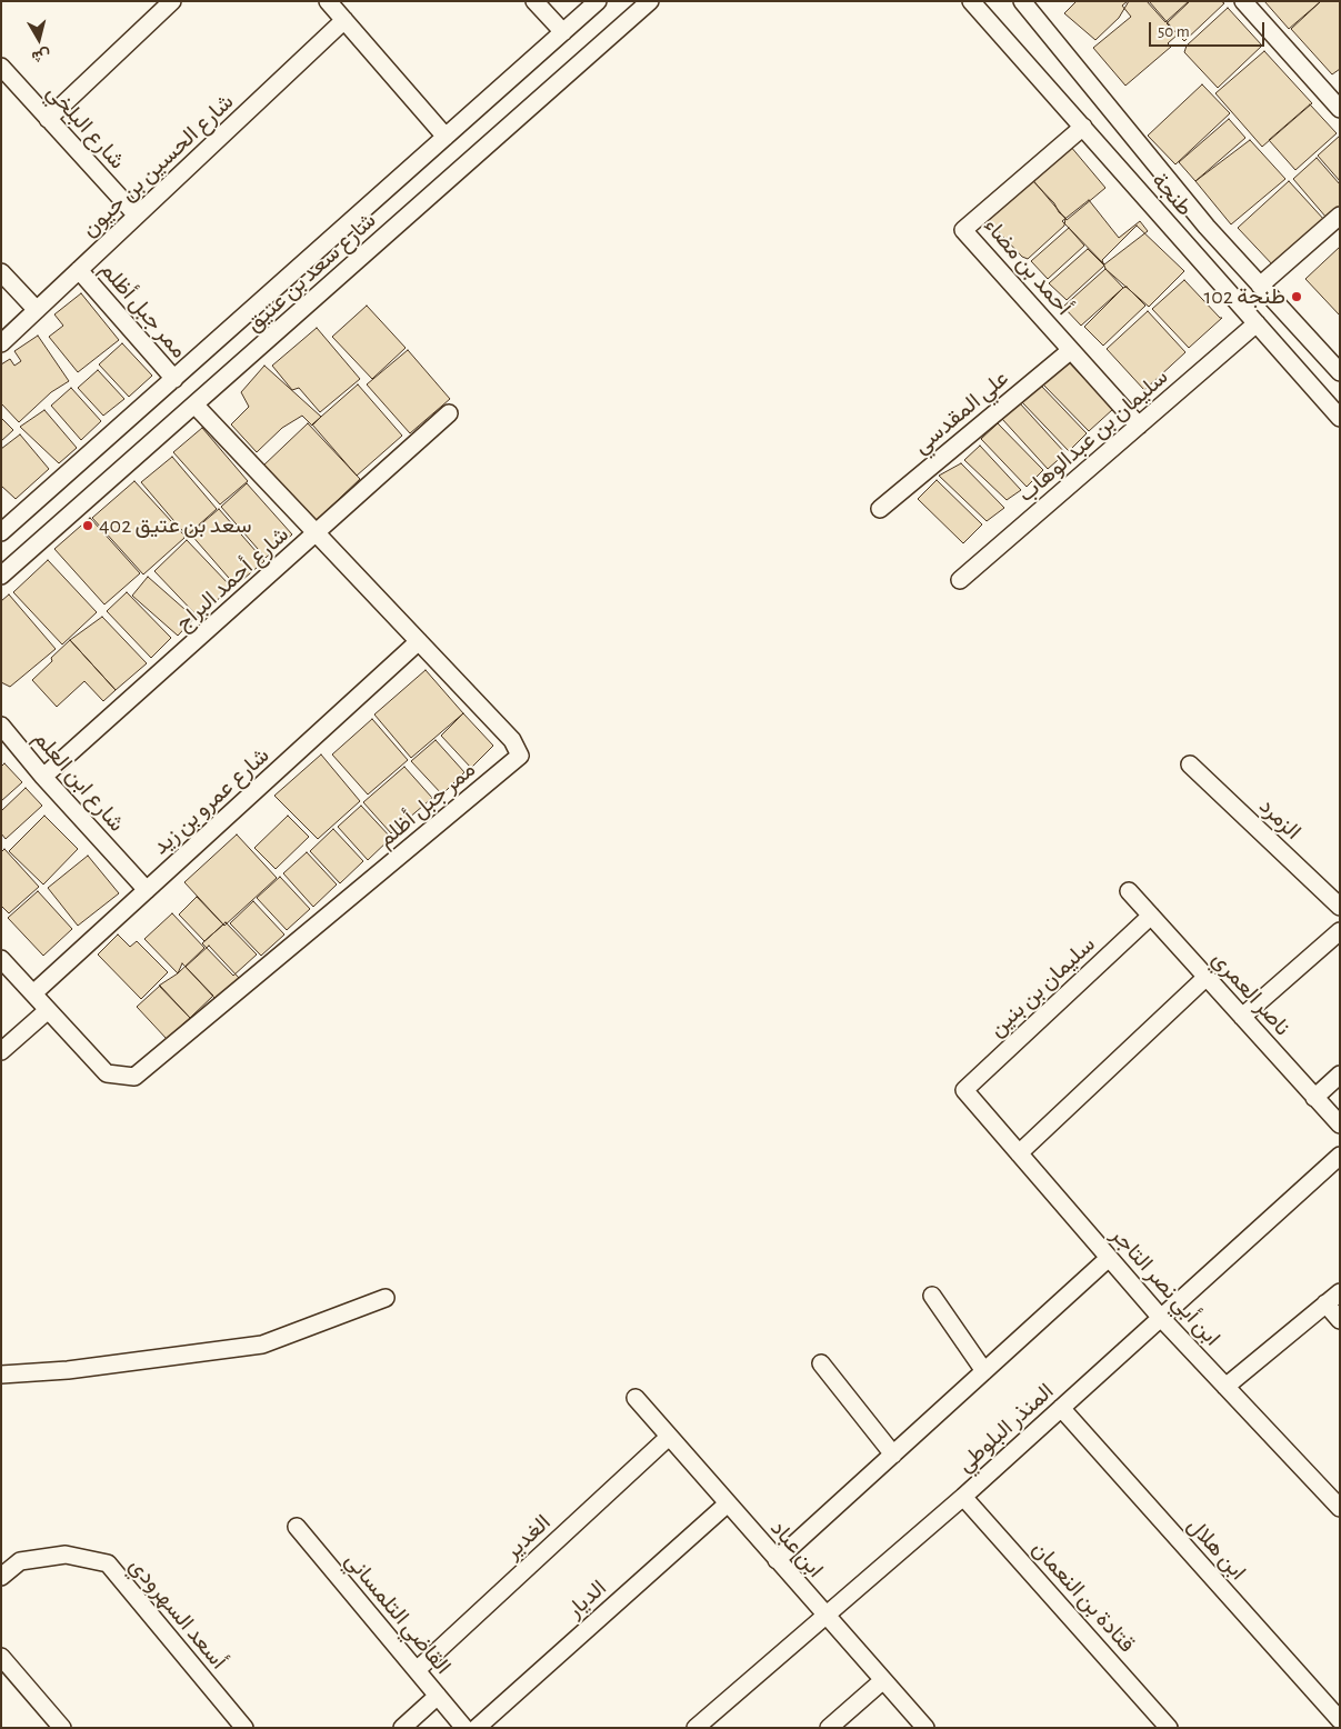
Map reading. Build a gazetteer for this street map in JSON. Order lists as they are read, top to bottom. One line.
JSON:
{"streets":{"street":["شارع البلخي","شارع الحسين بن حيون","طنجة","أحمد بن مضاء","شارع سعد بن عتيق","ممر جبل أظلم","علي المقدسي","سليمان بن عبدالوهاب","شارع أحمد البراج","شارع ابن العلم","شارع عمرو بن زيد","الزمرد","سليمان بن بنين","ناصر العمري","ابن أبي نصر التاجر","المنذر البلوطي","الغدير","ابن عباد","ابن هلال","قتادة بن النعمان","الديار","أسعد السهرودي","القاضي التلمساني"]},"crossings":[["شارع البلخي","شارع الحسين بن حيون"],["شارع الحسين بن حيون","ممر جبل أظلم"],["طنجة","أحمد بن مضاء"],["طنجة","سليمان بن عبدالوهاب"],["أحمد بن مضاء","علي المقدسي"],["أحمد بن مضاء","سليمان بن عبدالوهاب"],["شارع سعد بن عتيق","ممر جبل أظلم"],["ممر جبل أظلم","شارع أحمد البراج"],["ممر جبل أظلم","شارع عمرو بن زيد"],["شارع أحمد البراج","شارع ابن العلم"],["شارع ابن العلم","شارع عمرو بن زيد"],["سليمان بن بنين","ناصر العمري"],["سليمان بن بنين","ابن أبي نصر التاجر"],["ابن أبي نصر التاجر","المنذر البلوطي"],["المنذر البلوطي","ابن عباد"],["المنذر البلوطي","ابن هلال"],["المنذر البلوطي","قتادة بن النعمان"],["الغدير","ابن عباد"],["الغدير","القاضي التلمساني"],["ابن عباد","الديار"]],"places":["طنجة 102","سعد بن عتيق 402"],"scale_bar":"50 m","north":"bottom"}
